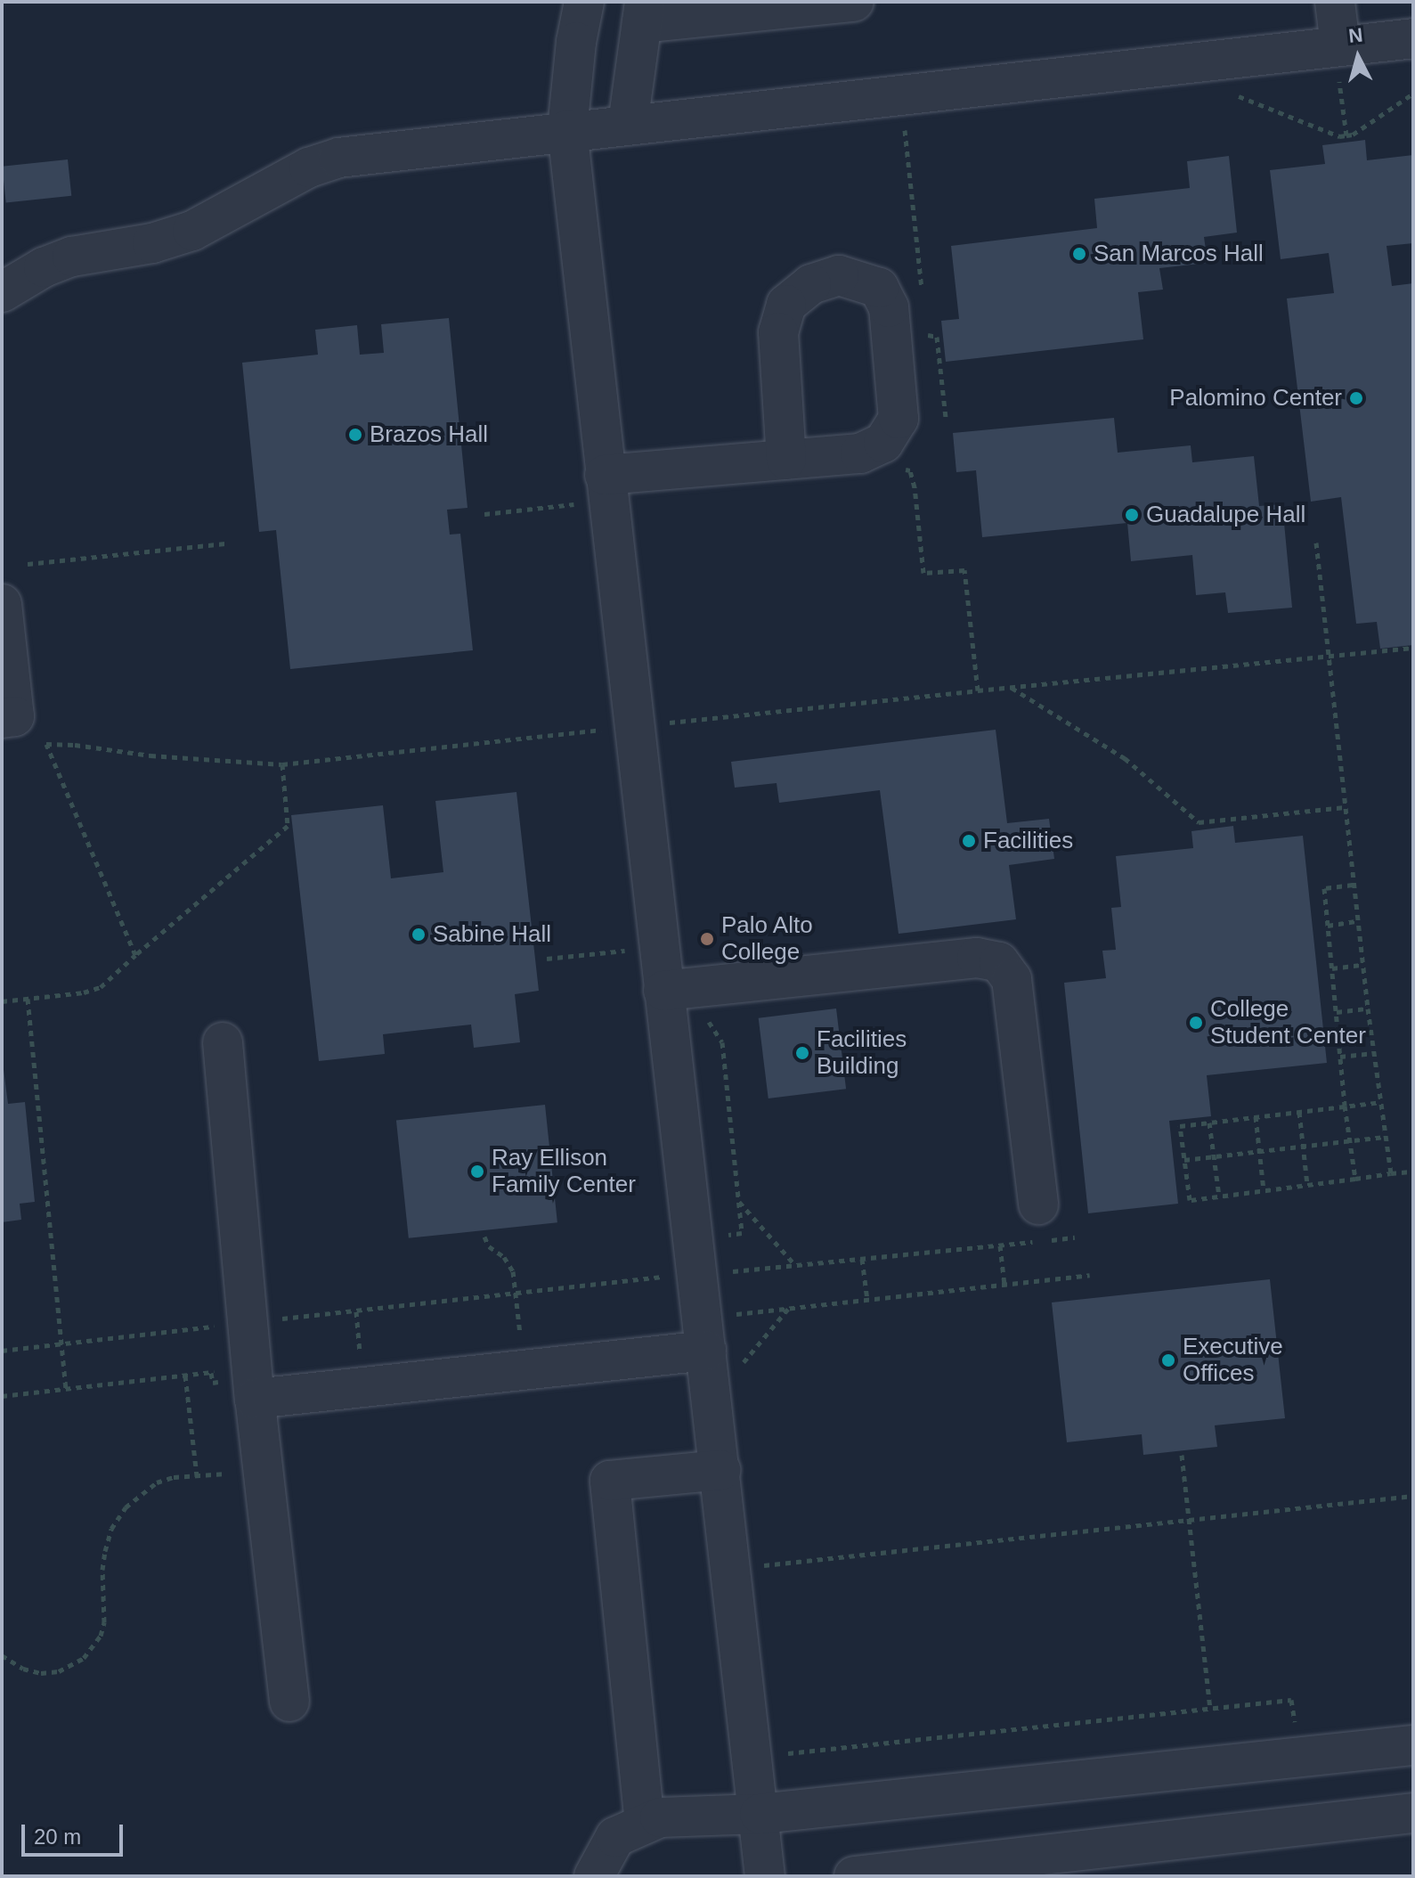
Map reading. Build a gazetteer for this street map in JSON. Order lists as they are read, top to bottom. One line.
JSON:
{"places":["San Marcos Hall","Palomino Center","Brazos Hall","Guadalupe Hall","Facilities","Sabine Hall","Palo Alto College","College Student Center","Facilities Building","Ray Ellison Family Center","Executive Offices"],"scale_bar":"20 m","north":"top"}
